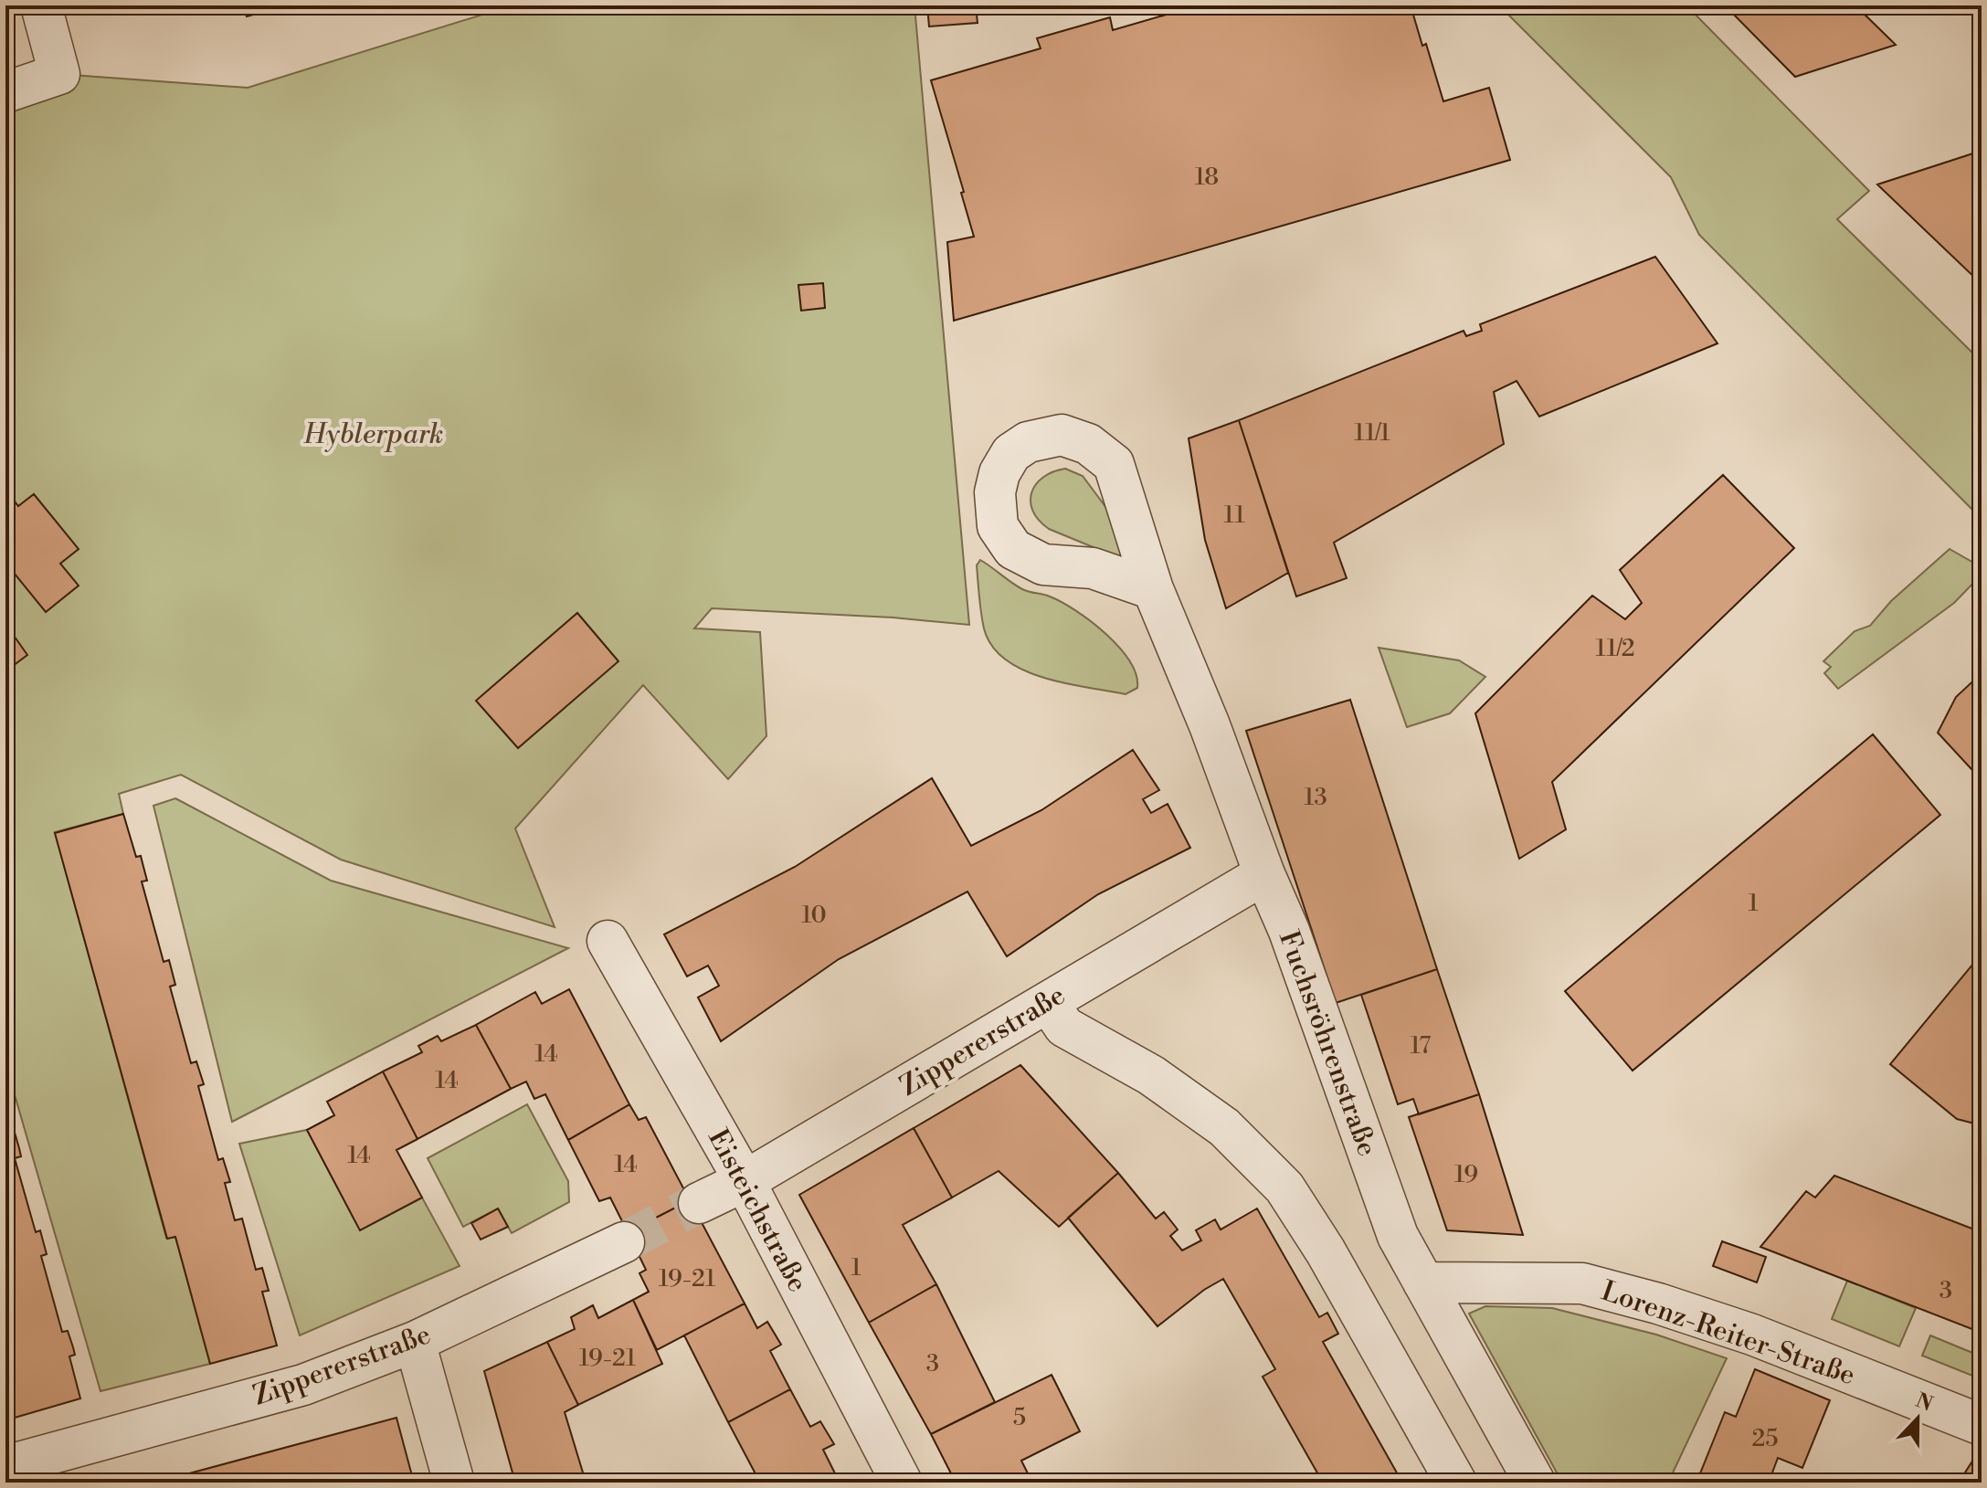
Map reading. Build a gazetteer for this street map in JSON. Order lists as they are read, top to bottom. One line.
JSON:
{"streets":{"street":["Zippererstraße","Fuchsröhrenstraße","Eisteichstraße","Lorenz-Reiter-Straße"]},"crossings":[["Zippererstraße","Fuchsröhrenstraße"],["Zippererstraße","Eisteichstraße"],["Fuchsröhrenstraße","Lorenz-Reiter-Straße"]],"parks":["Hyblerpark"],"house_numbers":["18","11/1","11","11/2","13","1","10","17","14","14","14","14","19","1","19-21","3","19-21","3","5","25"],"north":"top"}
